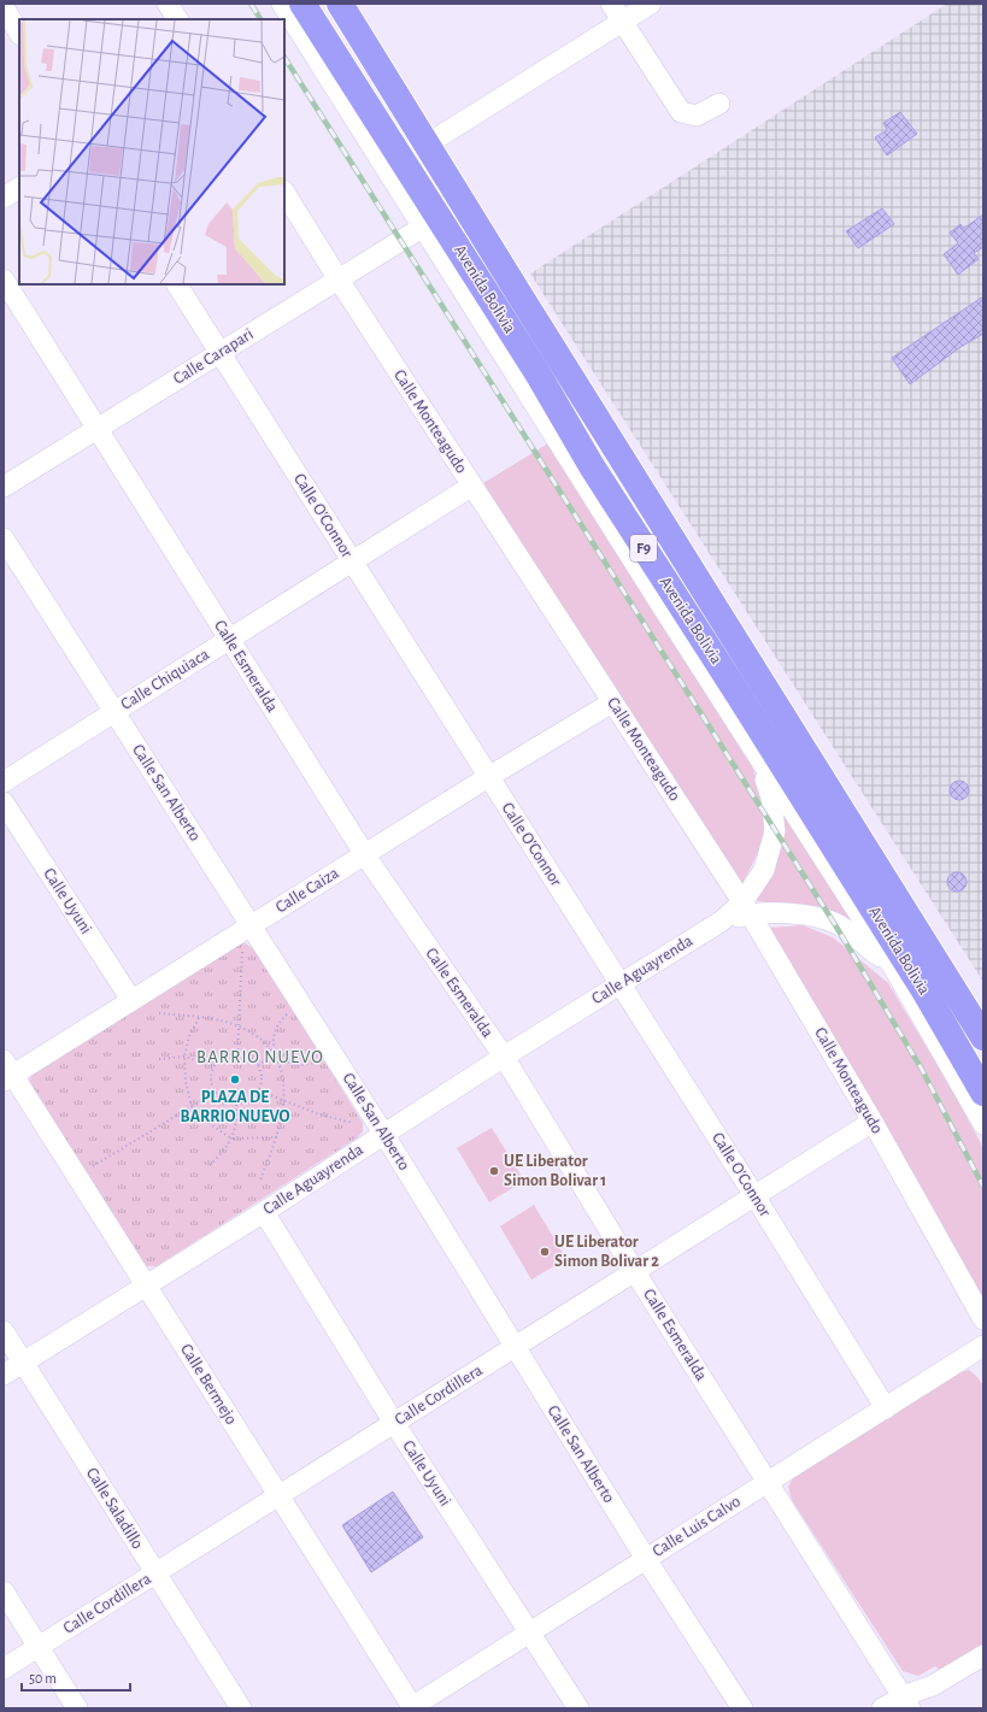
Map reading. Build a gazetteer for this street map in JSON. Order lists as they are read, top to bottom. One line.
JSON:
{"streets":{"highway":["Avenida Bolivia","F9"],"street":["Calle Carapari","Calle Monteagudo","Calle O'Connor","Calle Esmeralda","Calle Chiquiaca","Calle San Alberto","Calle Caiza","Calle Uyuni","Calle Aguayrenda","Calle Bermejo","Calle Cordillera","Calle Saladillo","Calle Luis Calvo"]},"crossings":[["Calle Carapari","Calle Monteagudo"],["Calle Carapari","Calle O'Connor"],["Calle Carapari","Calle Esmeralda"],["Calle Monteagudo","Calle Chiquiaca"],["Calle Monteagudo","Calle Caiza"],["Calle Monteagudo","Calle Aguayrenda"],["Calle Monteagudo","Calle Cordillera"],["Calle O'Connor","Calle Chiquiaca"],["Calle O'Connor","Calle Caiza"],["Calle O'Connor","Calle Aguayrenda"],["Calle O'Connor","Calle Cordillera"],["Calle O'Connor","Calle Luis Calvo"],["Calle Esmeralda","Calle Chiquiaca"],["Calle Esmeralda","Calle Caiza"],["Calle Esmeralda","Calle Aguayrenda"],["Calle Esmeralda","Calle Cordillera"],["Calle Esmeralda","Calle Luis Calvo"],["Calle Chiquiaca","Calle San Alberto"],["Calle San Alberto","Calle Caiza"],["Calle San Alberto","Calle Aguayrenda"],["Calle San Alberto","Calle Cordillera"],["Calle San Alberto","Calle Luis Calvo"],["Calle Caiza","Calle Uyuni"],["Calle Caiza","Calle Bermejo"],["Calle Uyuni","Calle Aguayrenda"],["Calle Uyuni","Calle Cordillera"],["Calle Uyuni","Calle Luis Calvo"],["Calle Aguayrenda","Calle Bermejo"],["Calle Aguayrenda","Calle Saladillo"],["Calle Bermejo","Calle Cordillera"],["Calle Bermejo","Calle Luis Calvo"],["Calle Cordillera","Calle Saladillo"]],"districts":["BARRIO NUEVO"],"places":["PLAZA DE BARRIO NUEVO","UE Liberator Simon Bolivar 1","UE Liberator Simon Bolivar 2"],"scale_bar":"50 m"}
